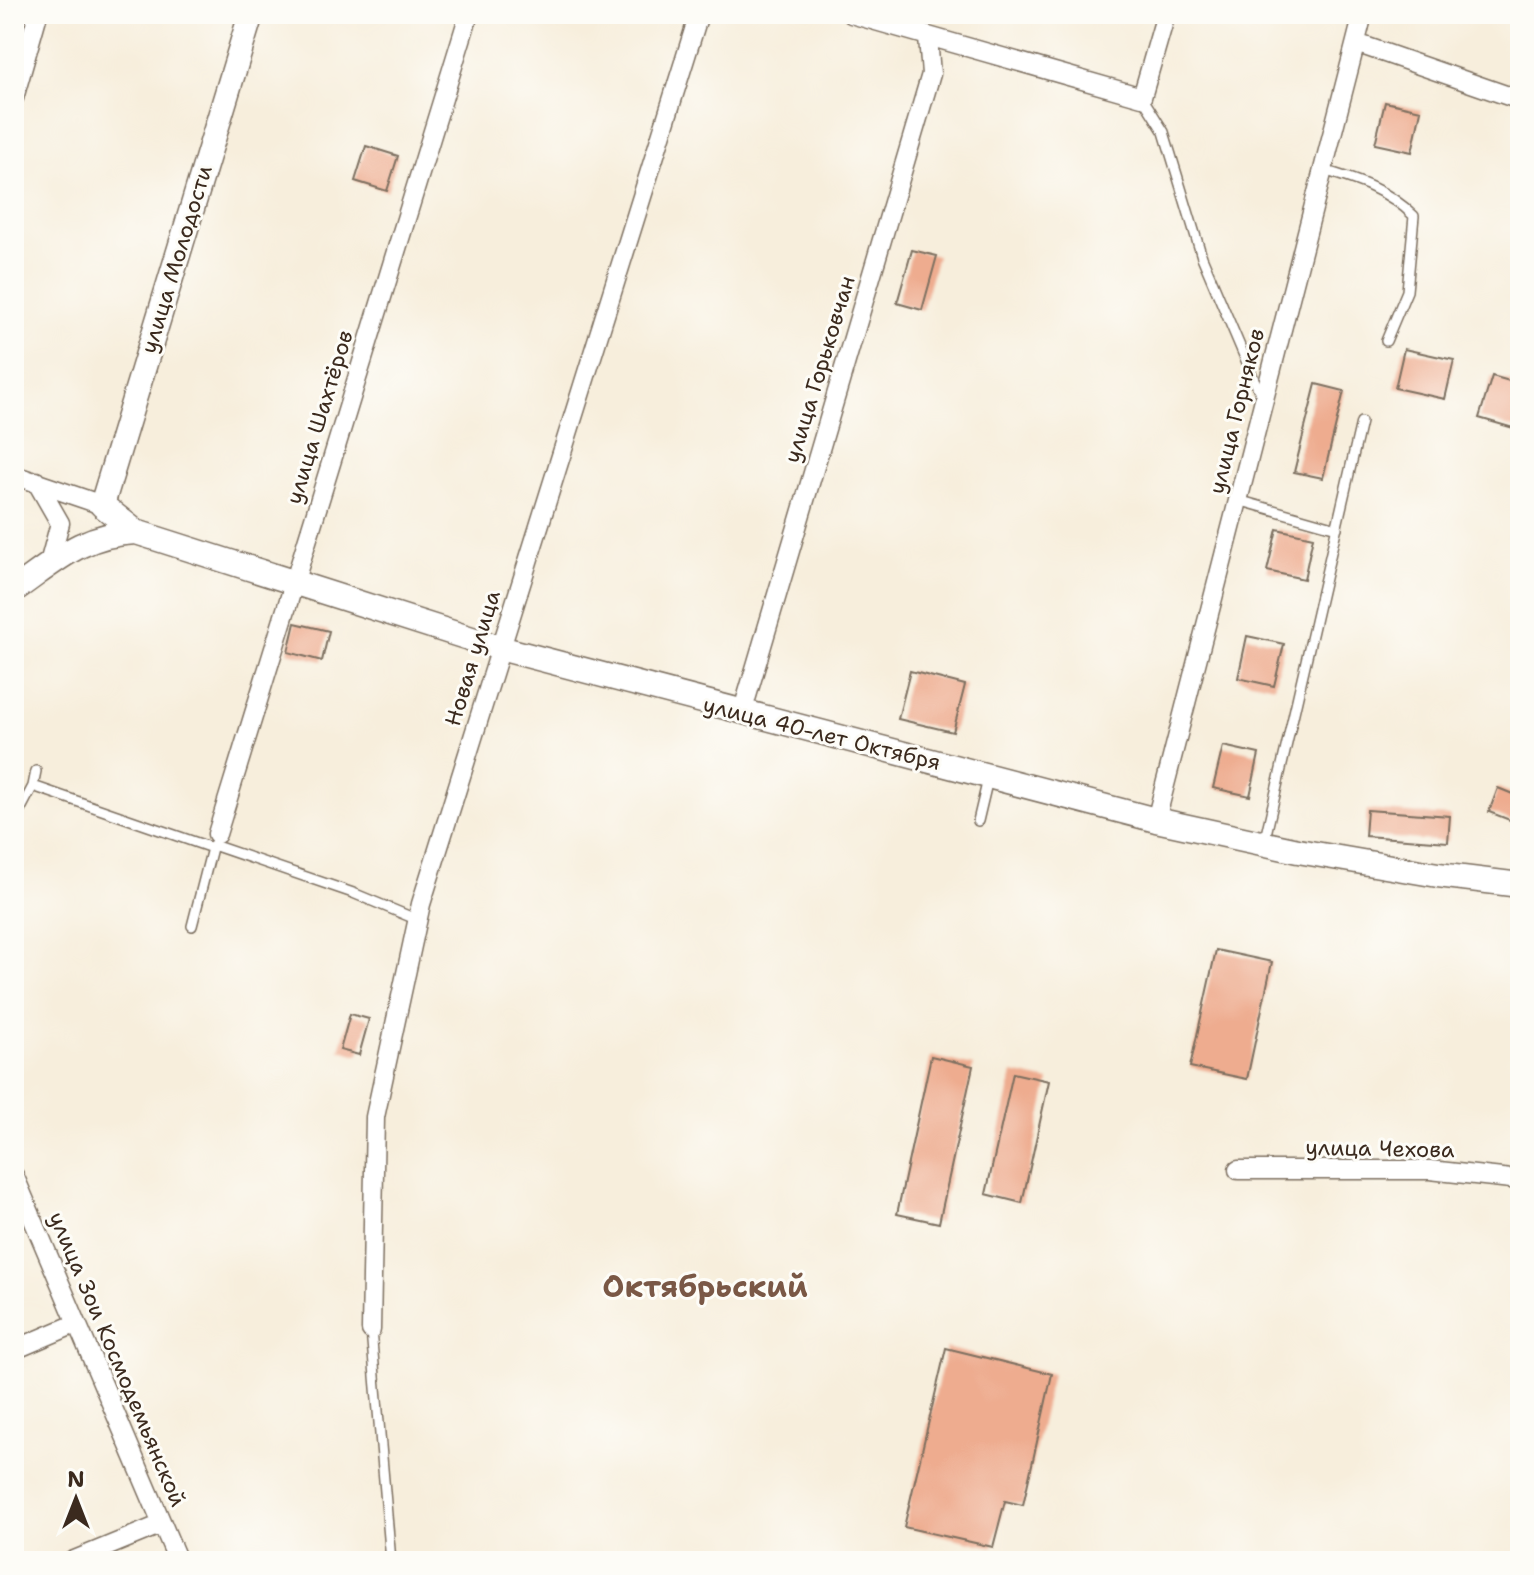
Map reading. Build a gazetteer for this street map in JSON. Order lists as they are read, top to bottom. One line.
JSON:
{"streets":{"street":["улица Молодости","улица Горьковчан","улица Горняков","улица Шахтёров","Новая улица","улица 40-лет Октября","улица Чехова","улица Зои Космодемьянской"]},"crossings":[["улица Молодости","улица 40-лет Октября"],["улица Горьковчан","улица 40-лет Октября"],["улица Горняков","улица 40-лет Октября"],["улица Шахтёров","улица 40-лет Октября"],["Новая улица","улица 40-лет Октября"]],"districts":["Октябрьский"],"north":"top"}
